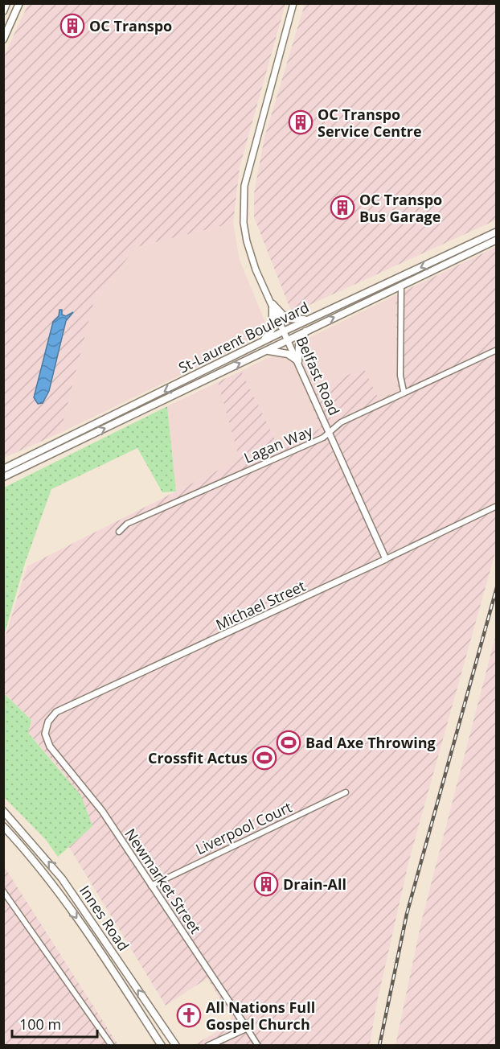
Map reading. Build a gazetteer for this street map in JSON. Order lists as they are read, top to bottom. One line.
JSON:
{"streets":{"main road":["St-Laurent Boulevard","Innes Road"],"street":["Belfast Road","Lagan Way","Michael Street","Liverpool Court","Newmarket Street"]},"crossings":[["St-Laurent Boulevard","Belfast Road"],["Belfast Road","Lagan Way"],["Belfast Road","Michael Street"],["Michael Street","Newmarket Street"],["Liverpool Court","Newmarket Street"]],"places":{"building":["OC Transpo","OC Transpo Service Centre","OC Transpo Bus Garage","Drain-All"],"sports":["Bad Axe Throwing","Crossfit Actus"],"church":["All Nations Full Gospel Church"]},"scale_bar":"100 m"}
